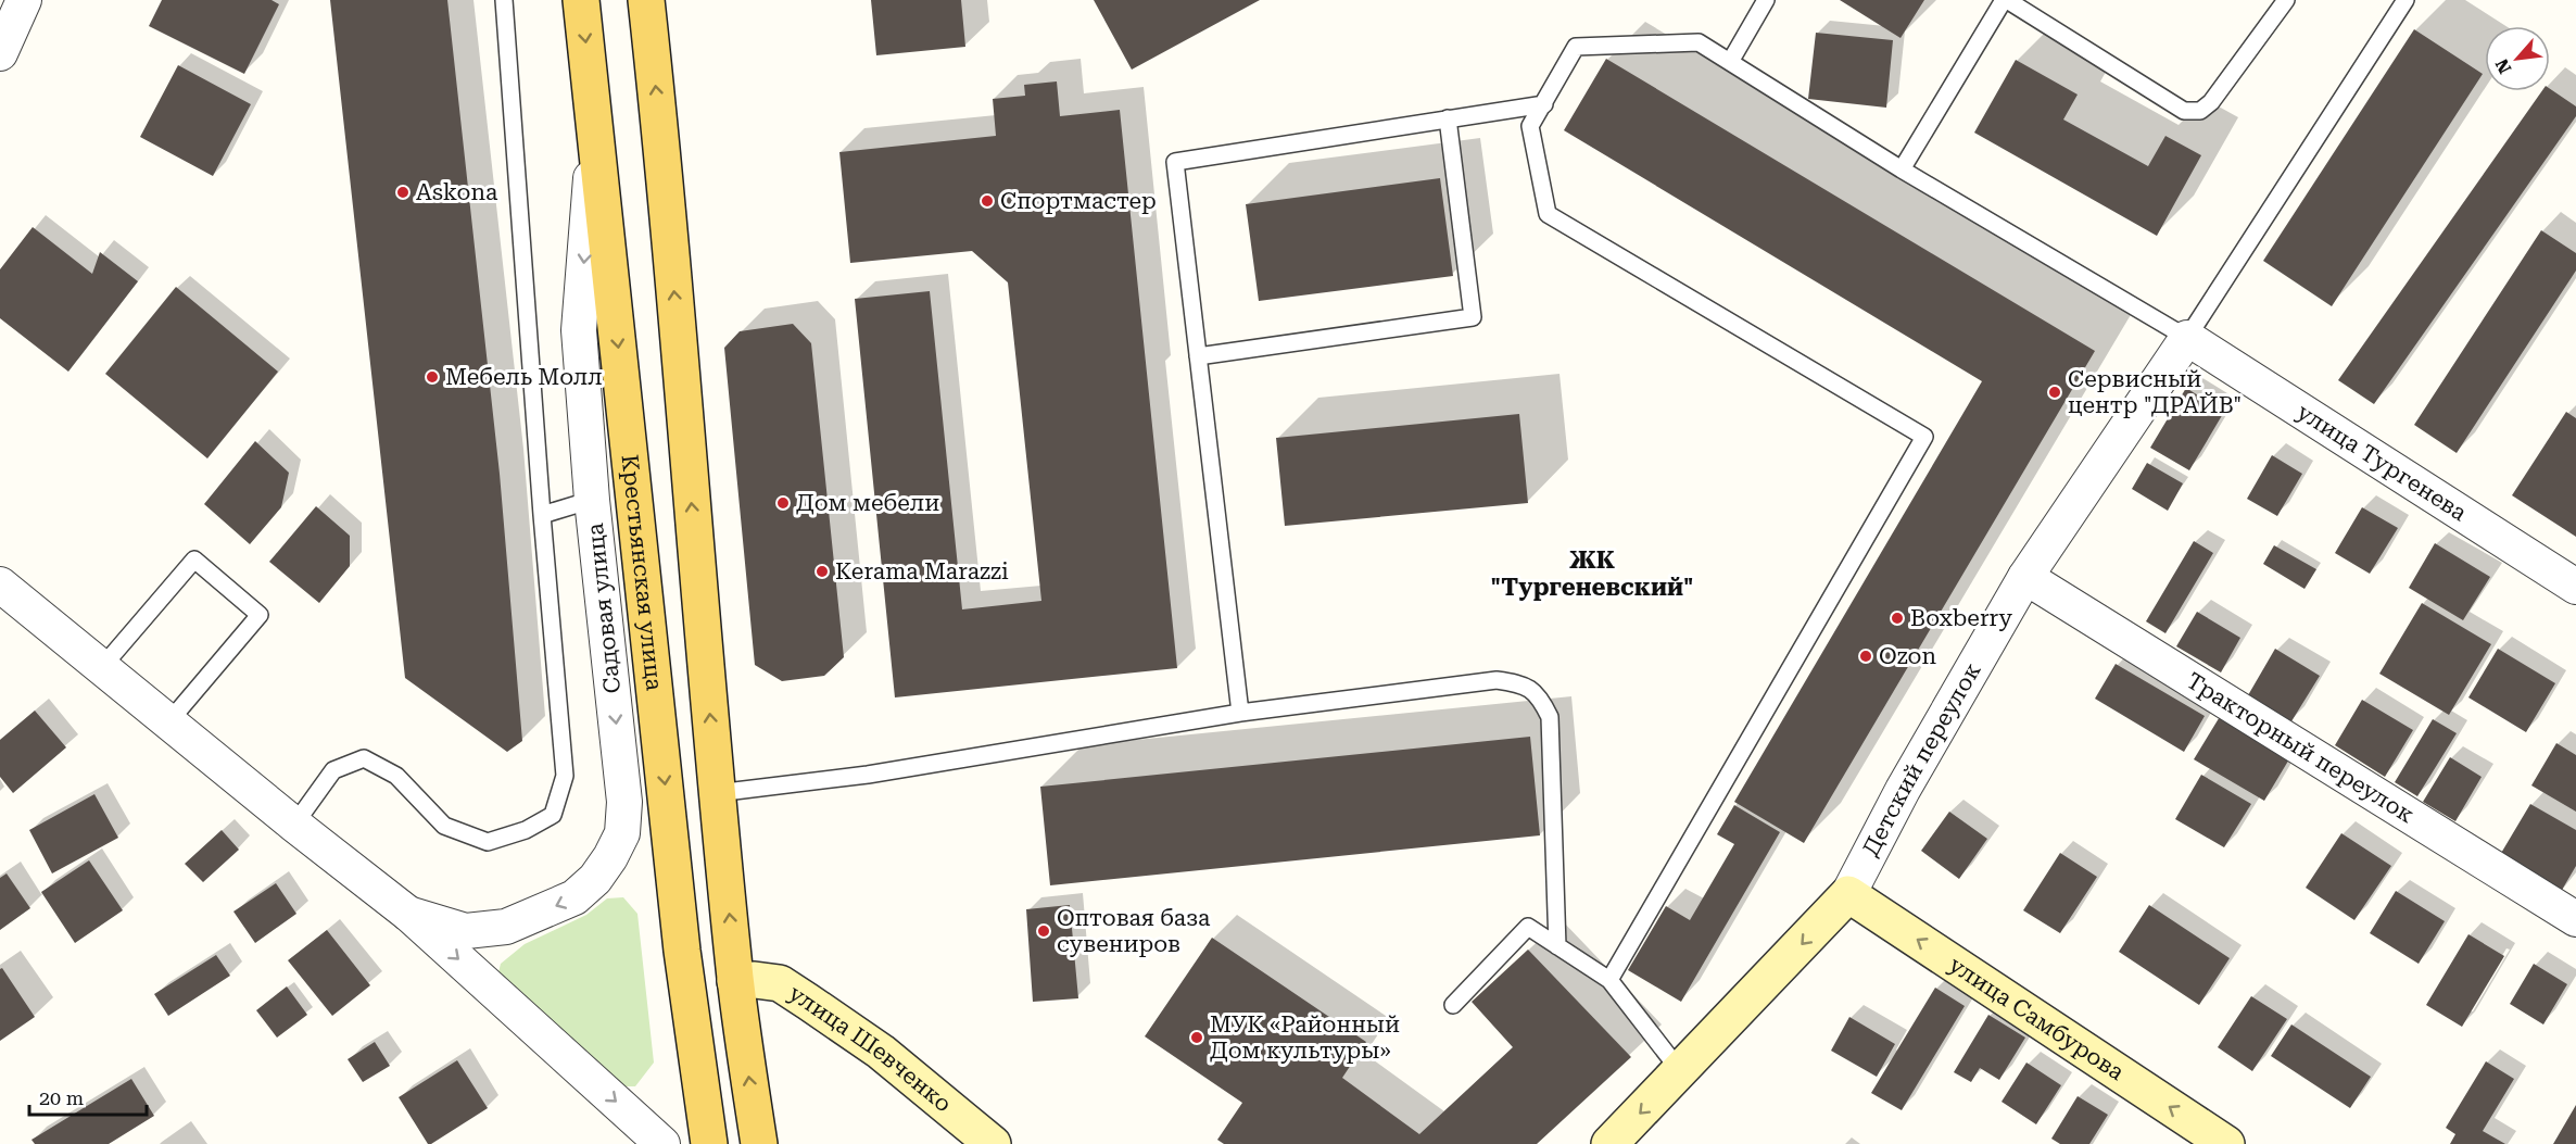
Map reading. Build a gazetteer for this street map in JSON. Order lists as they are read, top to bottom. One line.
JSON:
{"streets":{"main road":["Крестьянская улица"],"street":["улица Тургенева","Садовая улица","Тракторный переулок","Детский переулок","улица Самбурова","улица Шевченко"]},"crossings":[["улица Тургенева","Детский переулок"],["Крестьянская улица","Садовая улица"],["Тракторный переулок","Детский переулок"],["Детский переулок","улица Самбурова"]],"one_way":["улица Самбурова"],"districts":["ЖК \"Тургеневский\""],"places":["Askona","Спортмастер","Мебель Молл","Сервисный центр \"ДРАЙВ\"","Дом мебели","Kerama Marazzi","Boxberry","Ozon","Оптовая база сувениров","МУК «Районный Дом культуры»"],"scale_bar":"20 m","north":"bottom left"}
